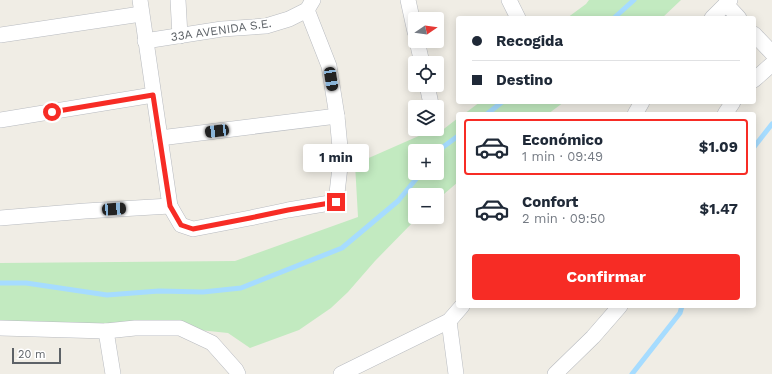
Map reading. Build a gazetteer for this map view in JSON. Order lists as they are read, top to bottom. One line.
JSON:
{"streets":{"street":["33A AVENIDA S.E."]},"scale_bar":"20 m","north":"right","page":{"map_buttons":["+","−"],"banner":["Recogida","Destino"],"list":[{"name":"Económico","note":"1 min · 09:49","value":"$1.09"},{"name":"Confort","note":"2 min · 09:50","value":"$1.47"}],"bubble":"1 min","buttons":"Confirmar","scale":"20 m"}}
